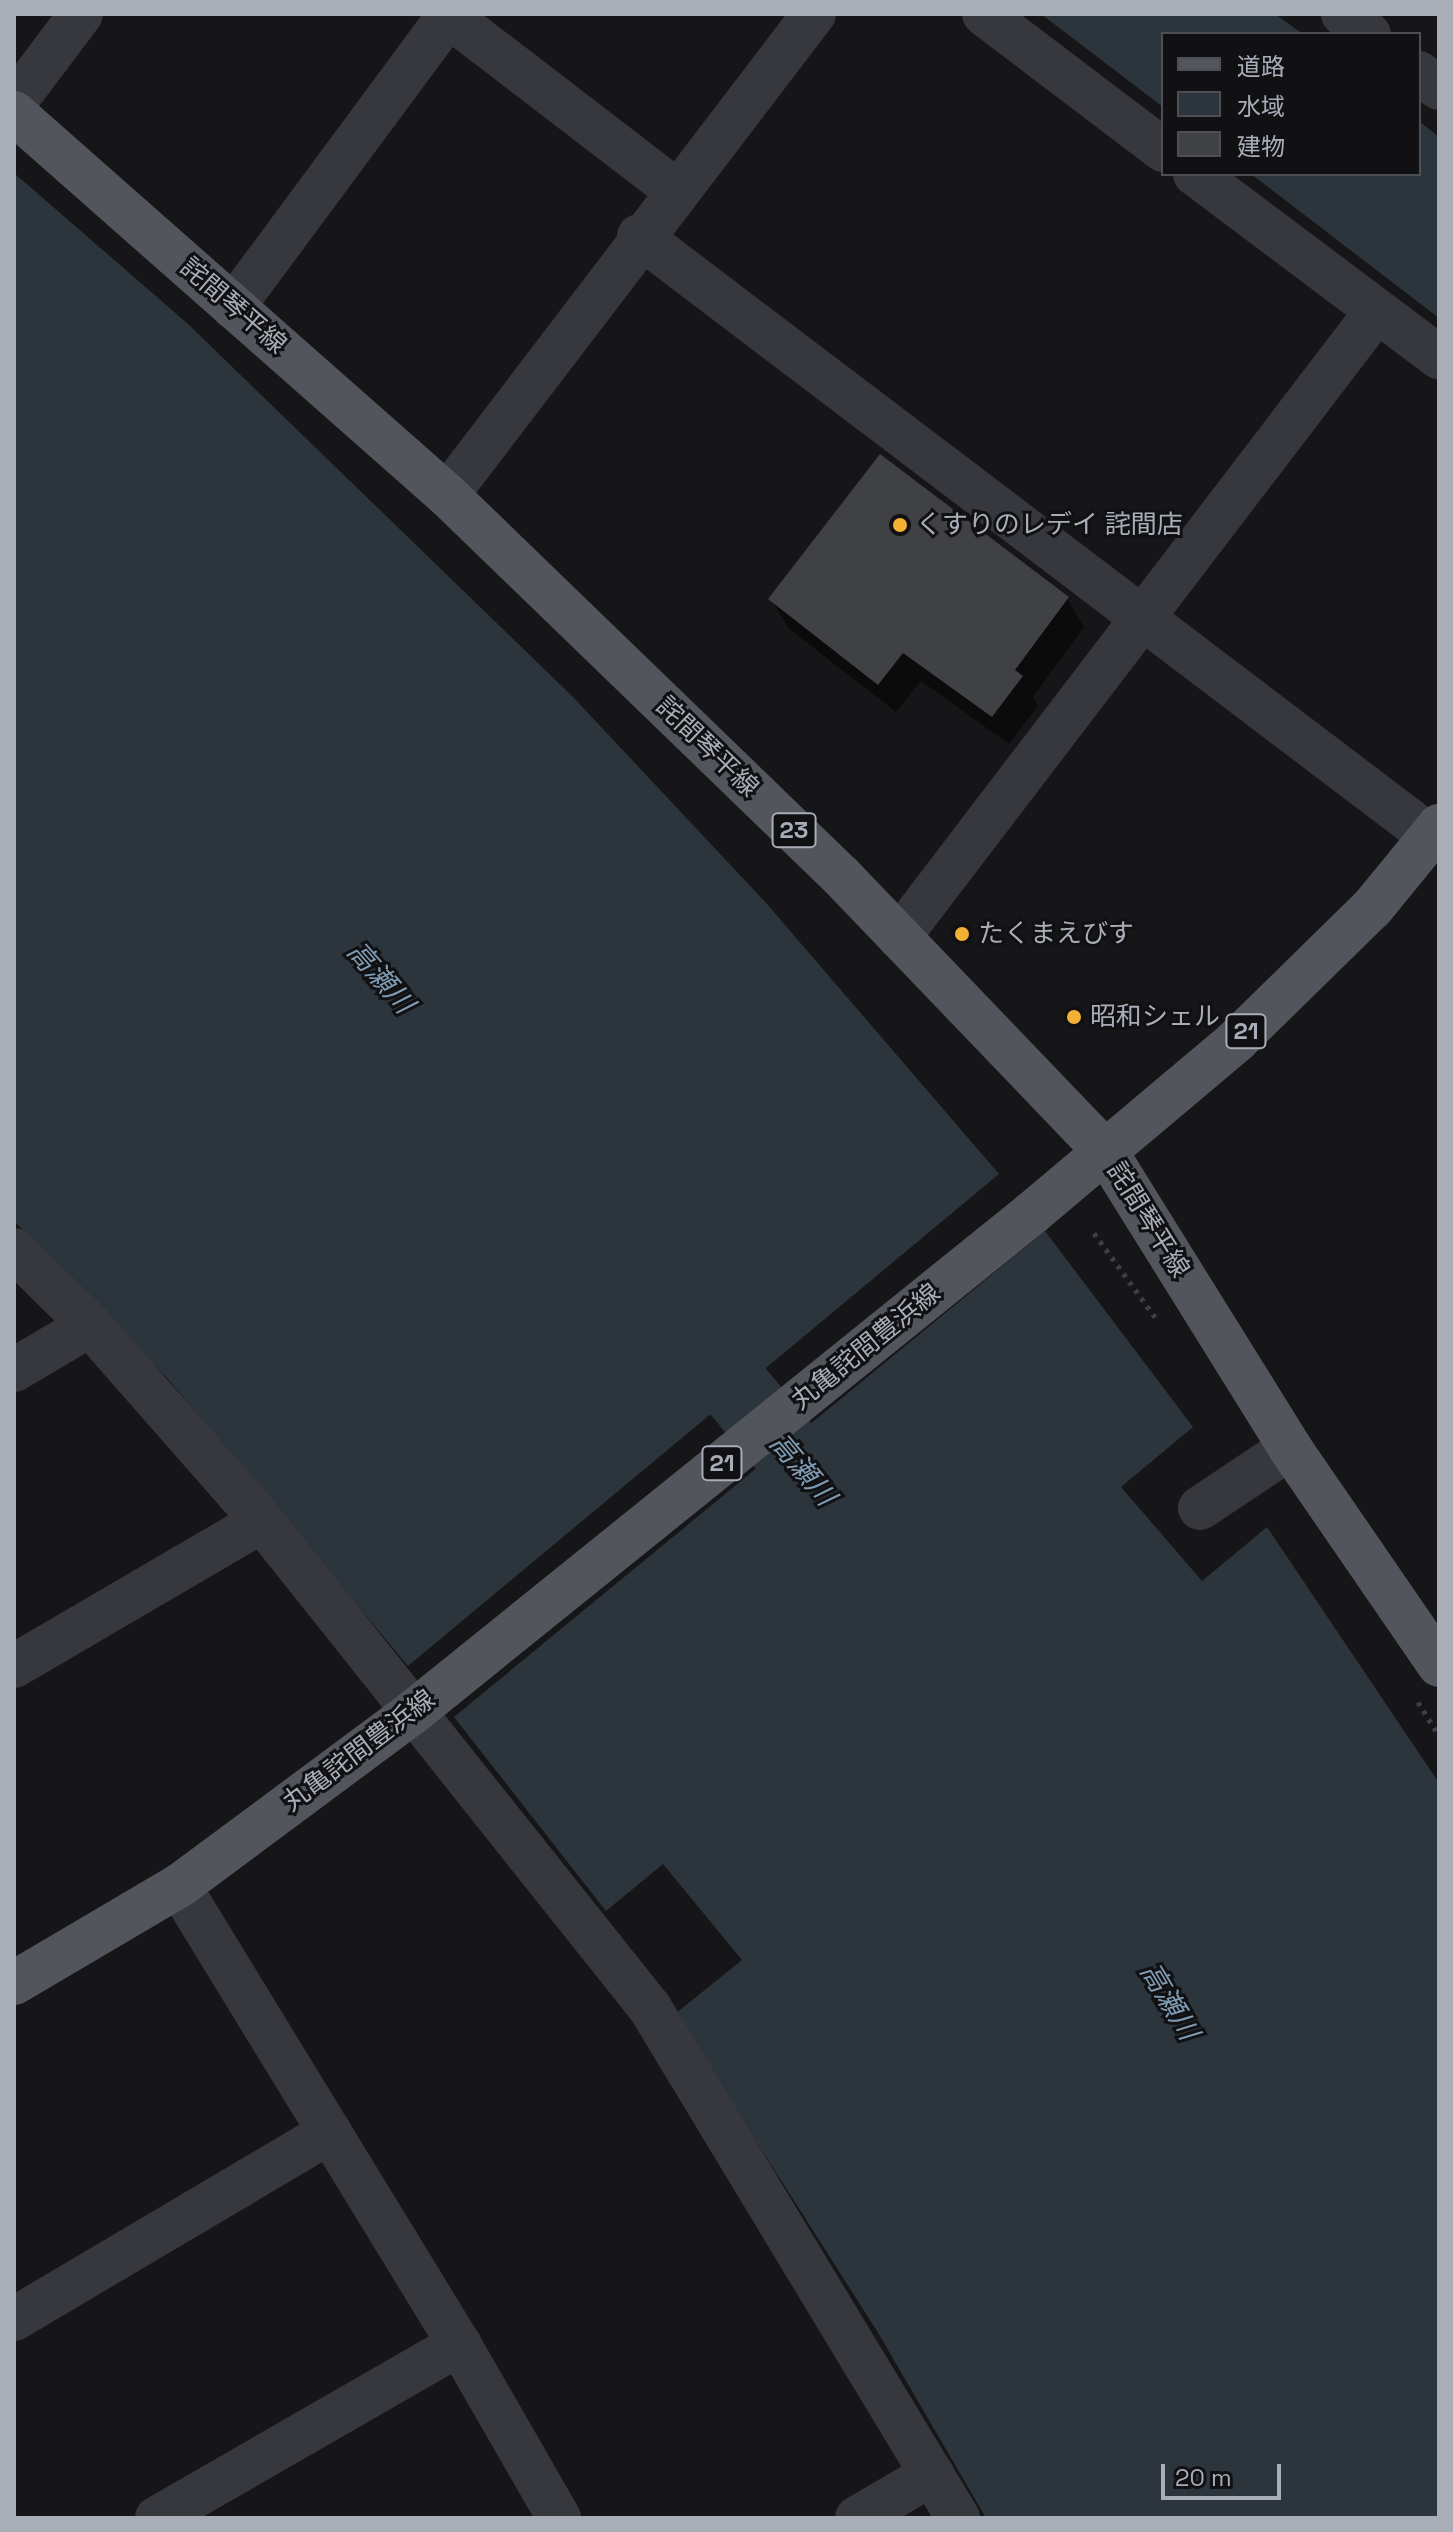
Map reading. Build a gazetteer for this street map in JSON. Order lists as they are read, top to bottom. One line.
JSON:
{"streets":{"main road":["詫間琴平線","23","21","丸亀詫間豊浜線"]},"crossings":[["詫間琴平線","丸亀詫間豊浜線"]],"water":["高瀬川"],"places":["くすりのレデイ 詫間店","たくまえびす","昭和シェル"],"legend":["道路","水域","建物"],"scale_bar":"20 m"}
